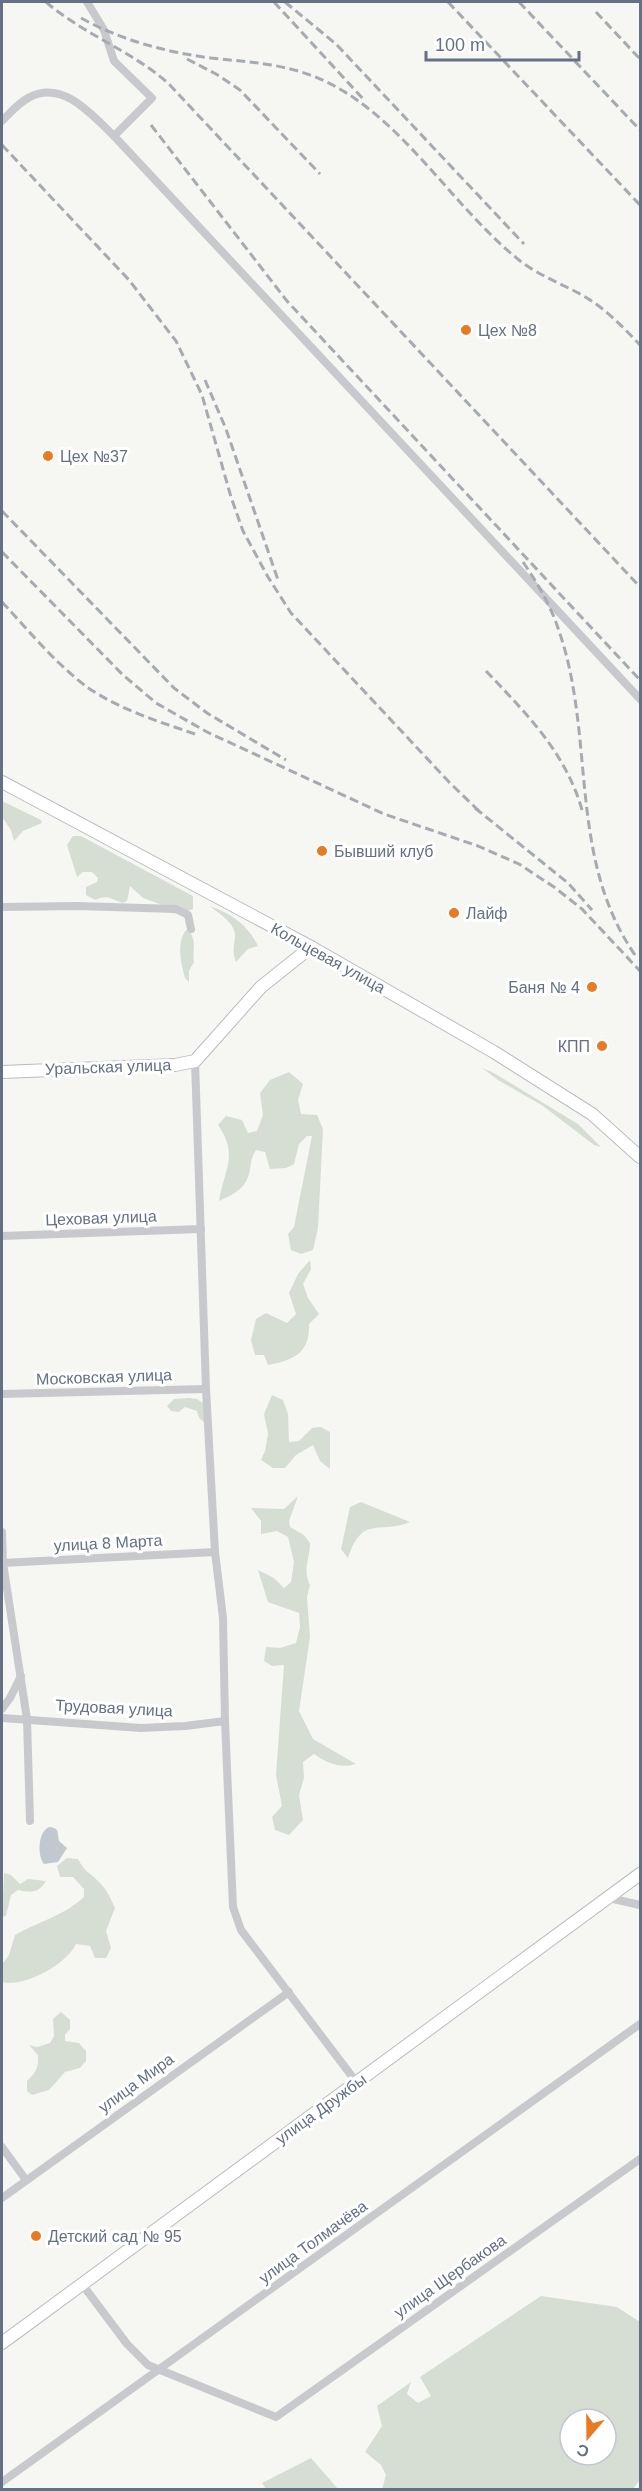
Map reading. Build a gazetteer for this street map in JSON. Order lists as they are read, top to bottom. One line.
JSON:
{"streets":{"street":["Кольцевая улица","Уральская улица","Цеховая улица","Московская улица","улица 8 Марта","Трудовая улица","улица Мира","улица Дружбы","улица Толмачёва","улица Щербакова"]},"crossings":[["Кольцевая улица","Уральская улица"],["улица Толмачёва","улица Щербакова"]],"places":["Цех №8","Цех №37","Бывший клуб","Лайф","Баня № 4","КПП","Детский сад № 95"],"scale_bar":"100 m","north":"bottom"}
